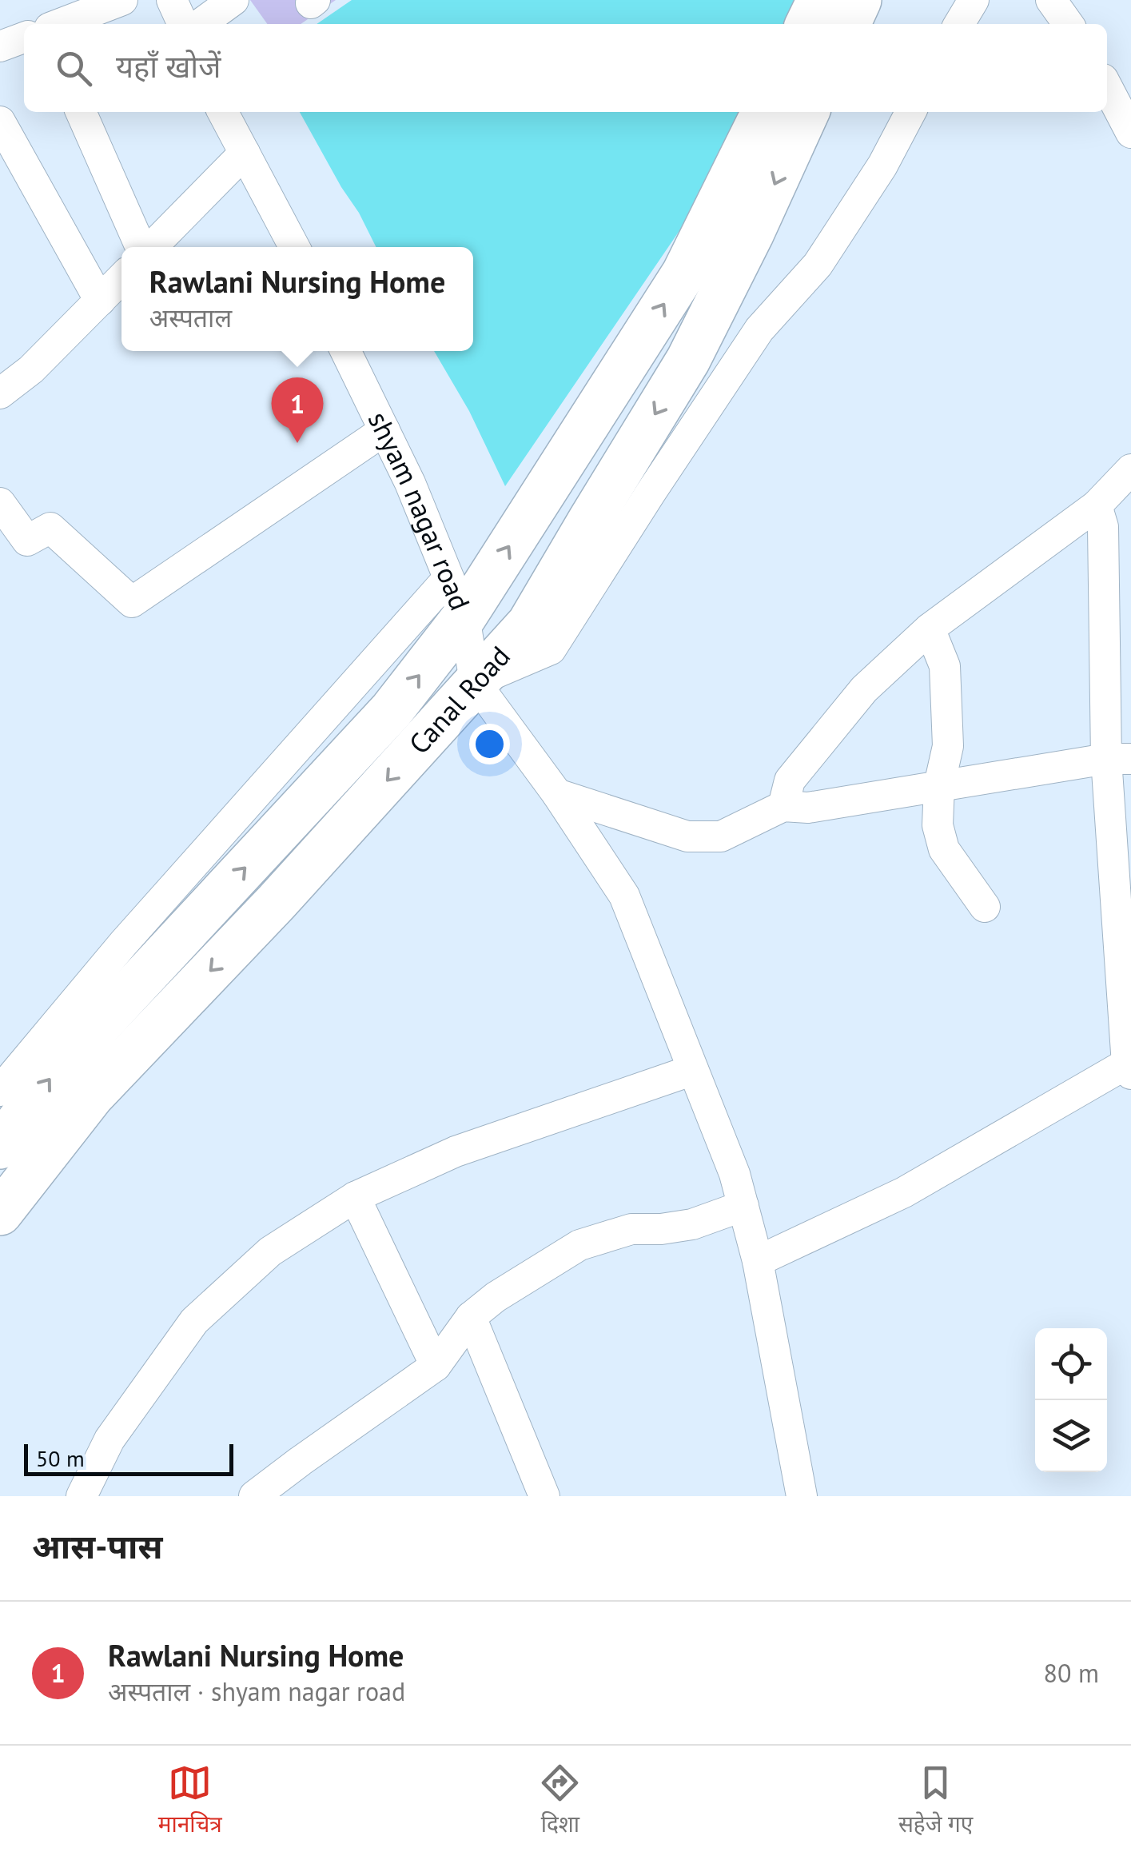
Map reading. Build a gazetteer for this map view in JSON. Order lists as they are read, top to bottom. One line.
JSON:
{"streets":{"main road":["Canal Road"],"street":["shyam nagar road"]},"crossings":[["shyam nagar road","Canal Road"]],"scale_bar":"50 m","page":{"search":"यहाँ खोजें","popup":["Rawlani Nursing Home","अस्पताल"],"pins":"1","scale":"50 m","heading":"आस-पास","list":[{"mark":"1","name":"Rawlani Nursing Home","note":"अस्पताल · shyam nagar road","value":"80 m"}],"nav":["मानचित्र","दिशा","सहेजे गए"]}}
